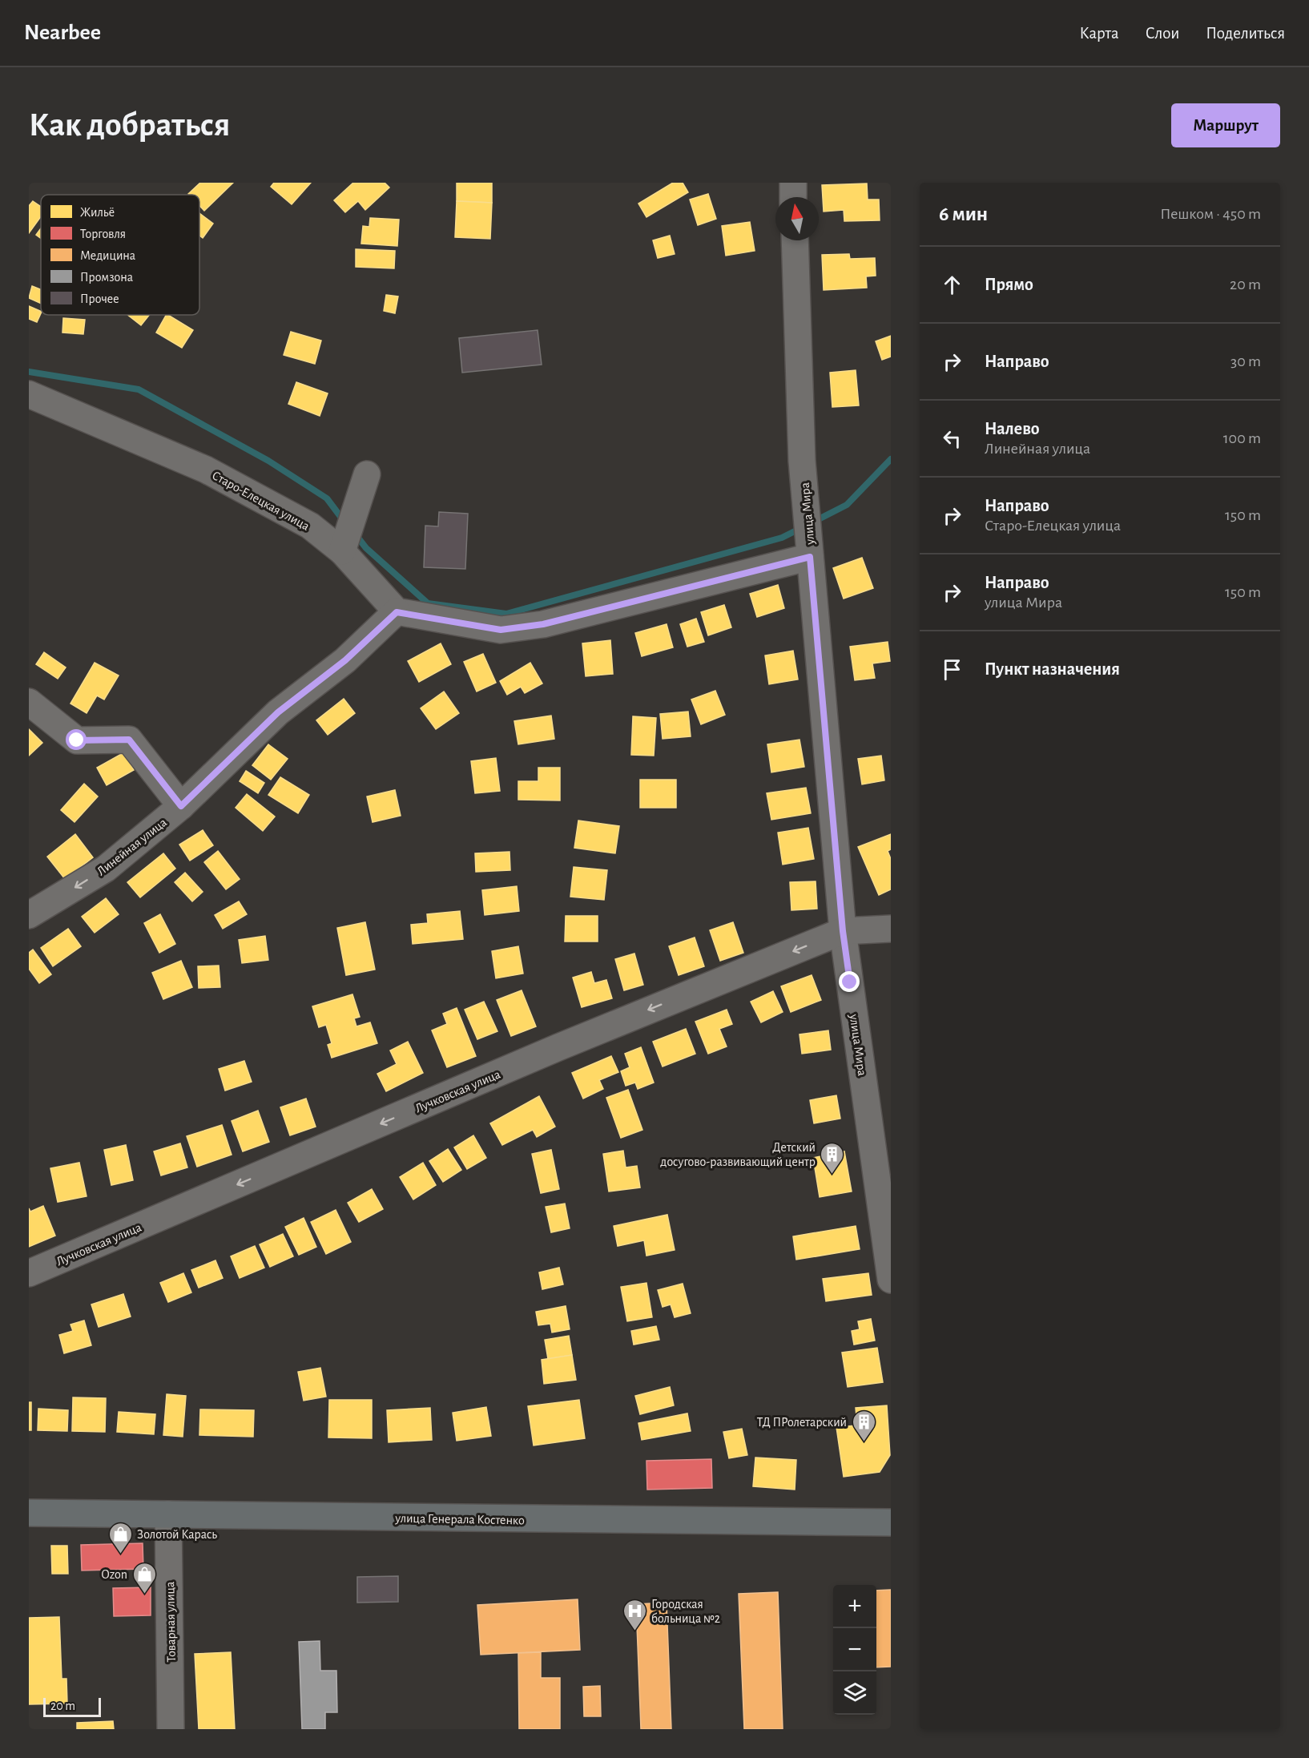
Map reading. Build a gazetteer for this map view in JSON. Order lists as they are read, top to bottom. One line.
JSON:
{"streets":{"main road":["улица Генерала Костенко"],"street":["Старо-Елецкая улица","улица Мира","Линейная улица","Лучковская улица","Товарная улица"]},"crossings":[["Старо-Елецкая улица","Линейная улица"],["улица Мира","Лучковская улица"],["улица Генерала Костенко","Товарная улица"]],"one_way":["Линейная улица","Лучковская улица"],"places":{"building":["Детский досугово-развивающий центр","ТД ПРолетарский"],"shop":["Золотой Карась","Ozon"],"hospital":["Городская больница №2"]},"legend":["Жильё","Торговля","Медицина","Промзона","Прочее"],"scale_bar":"20 m","north":"top","page":{"header":"Nearbee","nav":["Карта","Слои","Поделиться"],"buttons":"Маршрут","title":"Как добраться","heading":["6 мин","Пешком · 450 m"],"list":[["Прямо","20 m"],["Направо","30 m"],["Налево","Линейная улица","100 m"],["Направо","Старо-Елецкая улица","150 m"],["Направо","улица Мира","150 m"],"Пункт назначения"],"map_buttons":["+","−"],"scale":"20 m"}}
